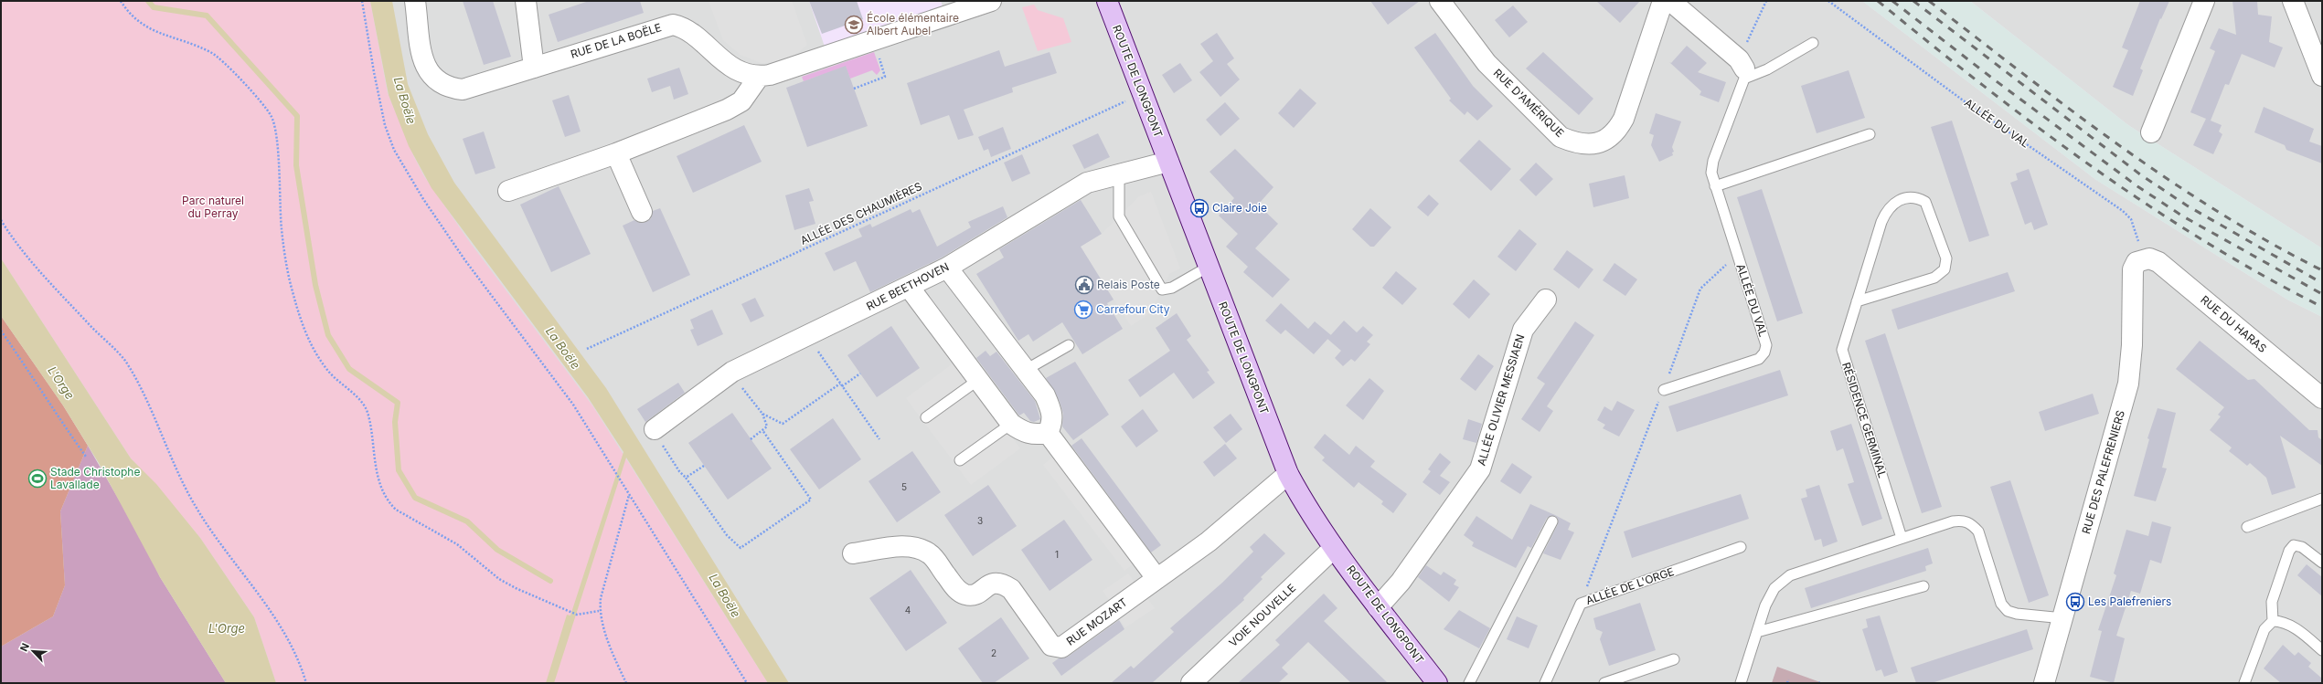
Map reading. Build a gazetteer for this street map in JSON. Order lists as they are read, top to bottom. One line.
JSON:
{"streets":{"main road":["ROUTE DE LONGPONT"],"street":["RUE DE LA BOËLE","RUE D'AMÉRIQUE","RUE BEETHOVEN","RUE DU HARAS","ALLÉE OLIVIER MESSIAEN","RUE DES PALEFRENIERS","VOIE NOUVELLE","RUE MOZART"],"lane":["ALLÉE DU VAL","RÉSIDENCE GERMINAL","ALLÉE DE L'ORGE"],"path":["ALLÉE DES CHAUMIÈRES"]},"crossings":[["ROUTE DE LONGPONT","ALLÉE DES CHAUMIÈRES"],["ROUTE DE LONGPONT","RUE BEETHOVEN"],["ROUTE DE LONGPONT","ALLÉE OLIVIER MESSIAEN"],["ROUTE DE LONGPONT","VOIE NOUVELLE"],["ROUTE DE LONGPONT","RUE MOZART"],["ALLÉE DU VAL","RUE DU HARAS"],["ALLÉE DU VAL","RUE DES PALEFRENIERS"],["RUE DU HARAS","RUE DES PALEFRENIERS"]],"water":["La Boële","L'Orge"],"parks":["Parc naturel du Perray"],"places":{"school or university":["École élémentaire Albert Aubel"],"bus stop":["Claire Joie","Les Palefreniers"],"public building":["Relais Poste"],"supermarket":["Carrefour City"],"sports":["Stade Christophe Lavallade"]},"house_numbers":["5","3","1","4","2"],"north":"top left"}
